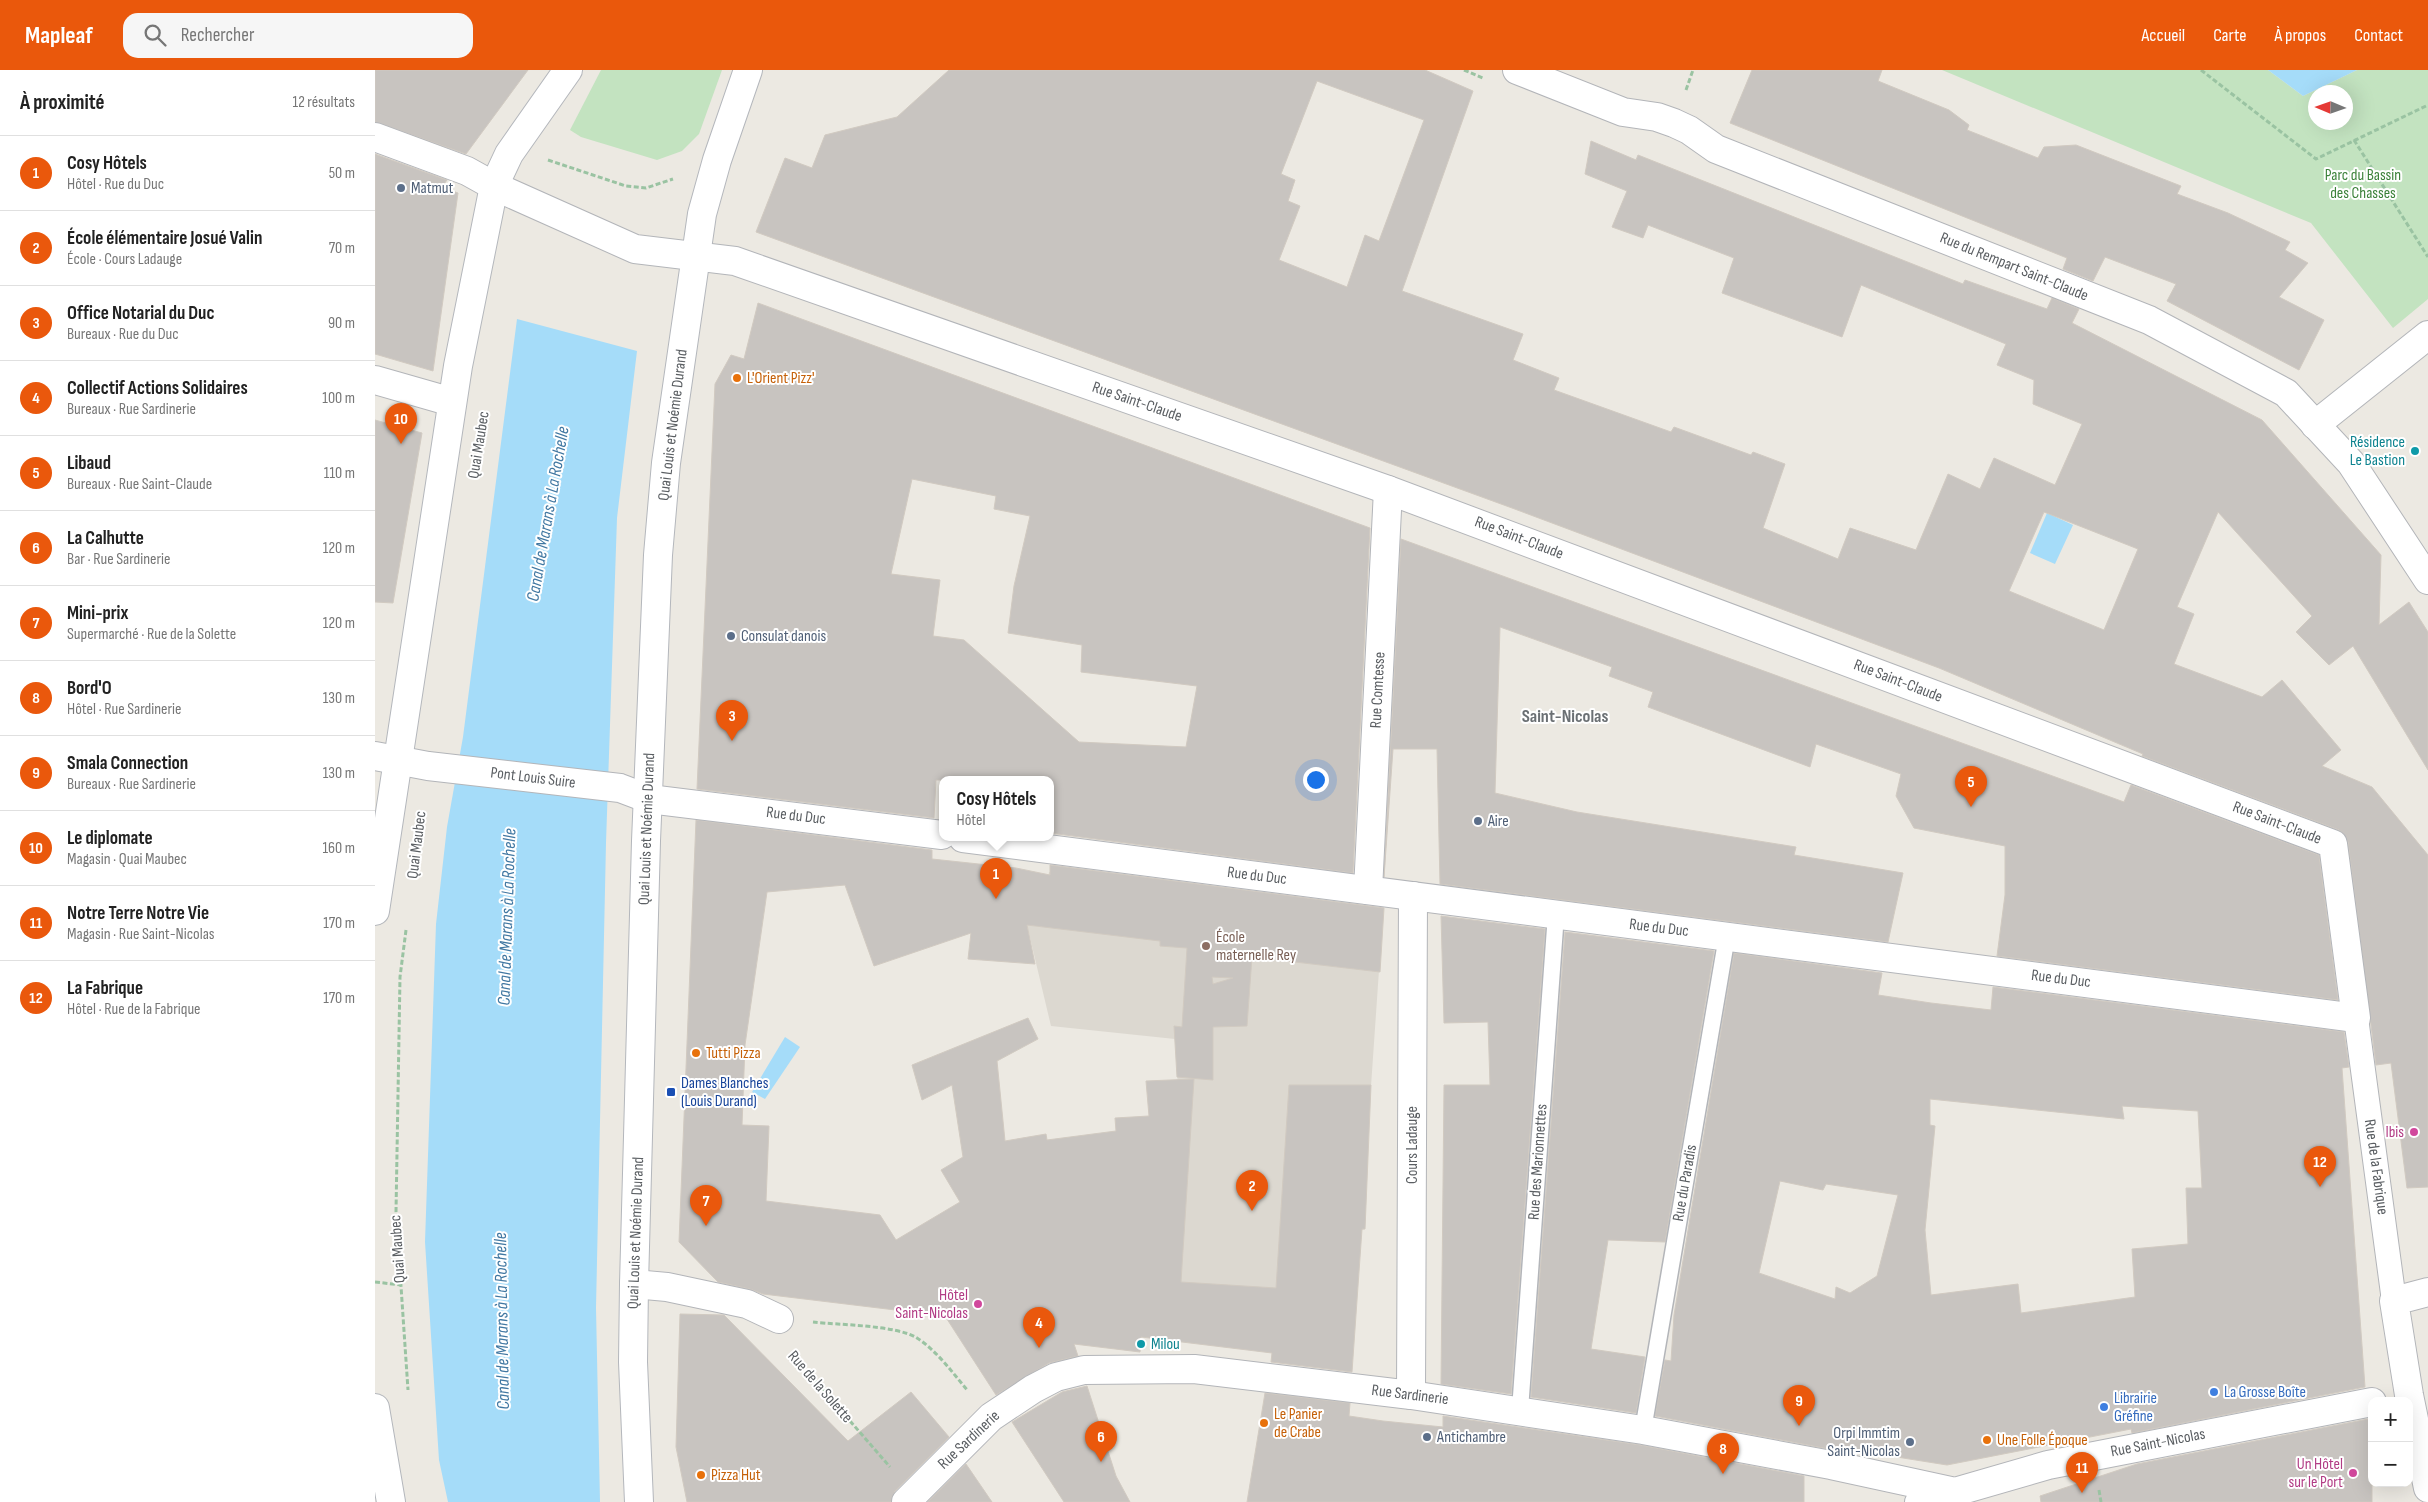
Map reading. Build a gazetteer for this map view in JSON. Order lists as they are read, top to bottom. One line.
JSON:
{"streets":{"street":["Rue du Rempart Saint-Claude","Rue Saint-Claude","Quai Louis et Noémie Durand","Quai Maubec","Rue Comtesse","Pont Louis Suire","Rue du Duc","Cours Ladauge","Rue de la Fabrique","Rue Sardinerie","Rue Saint-Nicolas"],"lane":["Rue des Marionnettes","Rue du Paradis"],"path":["Rue de la Solette"]},"crossings":[["Rue Saint-Claude","Quai Louis et Noémie Durand"],["Rue Saint-Claude","Quai Maubec"],["Rue Saint-Claude","Rue Comtesse"],["Rue Saint-Claude","Rue de la Fabrique"],["Quai Louis et Noémie Durand","Pont Louis Suire"],["Quai Louis et Noémie Durand","Rue du Duc"],["Quai Maubec","Pont Louis Suire"],["Rue Comtesse","Rue du Duc"],["Pont Louis Suire","Rue du Duc"],["Rue du Duc","Cours Ladauge"],["Rue du Duc","Rue des Marionnettes"],["Rue du Duc","Rue de la Fabrique"],["Rue du Duc","Rue du Paradis"],["Cours Ladauge","Rue Sardinerie"],["Rue des Marionnettes","Rue Sardinerie"],["Rue du Paradis","Rue Sardinerie"],["Rue de la Solette","Rue Sardinerie"],["Rue Sardinerie","Rue Saint-Nicolas"]],"districts":["Saint-Nicolas"],"water":["Canal de Marans à La Rochelle"],"parks":["Parc du Bassin des Chasses"],"places":{"other":["Matmut","L'Orient Pizz'","Résidence Le Bastion","Consulat danois","Aire","École maternelle Rey","Tutti Pizza","Ibis","Hôtel Saint-Nicolas","Milou","La Grosse Boîte","Librairie Gréfine","Le Panier de Crabe","Antichambre","Une Folle Époque","Orpi Immtim Saint-Nicolas","Un Hôtel sur le Port","Pizza Hut"],"transit":["Dames Blanches (Louis Durand)"]},"north":"left","page":{"header":"Mapleaf","search":"Rechercher","nav":["Accueil","Carte","À propos","Contact"],"heading":["À proximité","12 résultats"],"list":[{"mark":"1","name":"Cosy Hôtels","note":"Hôtel · Rue du Duc","value":"50 m"},{"mark":"2","name":"École élémentaire Josué Valin","note":"École · Cours Ladauge","value":"70 m"},{"mark":"3","name":"Office Notarial du Duc","note":"Bureaux · Rue du Duc","value":"90 m"},{"mark":"4","name":"Collectif Actions Solidaires","note":"Bureaux · Rue Sardinerie","value":"100 m"},{"mark":"5","name":"Libaud","note":"Bureaux · Rue Saint-Claude","value":"110 m"},{"mark":"6","name":"La Calhutte","note":"Bar · Rue Sardinerie","value":"120 m"},{"mark":"7","name":"Mini-prix","note":"Supermarché · Rue de la Solette","value":"120 m"},{"mark":"8","name":"Bord'O","note":"Hôtel · Rue Sardinerie","value":"130 m"},{"mark":"9","name":"Smala Connection","note":"Bureaux · Rue Sardinerie","value":"130 m"},{"mark":"10","name":"Le diplomate","note":"Magasin · Quai Maubec","value":"160 m"},{"mark":"11","name":"Notre Terre Notre Vie","note":"Magasin · Rue Saint-Nicolas","value":"170 m"},{"mark":"12","name":"La Fabrique","note":"Hôtel · Rue de la Fabrique","value":"170 m"}],"pins":["10","3","5","1","12","2","7","4","9","6","8","11"],"popup":["Cosy Hôtels","Hôtel"],"map_buttons":["+","−"]}}
